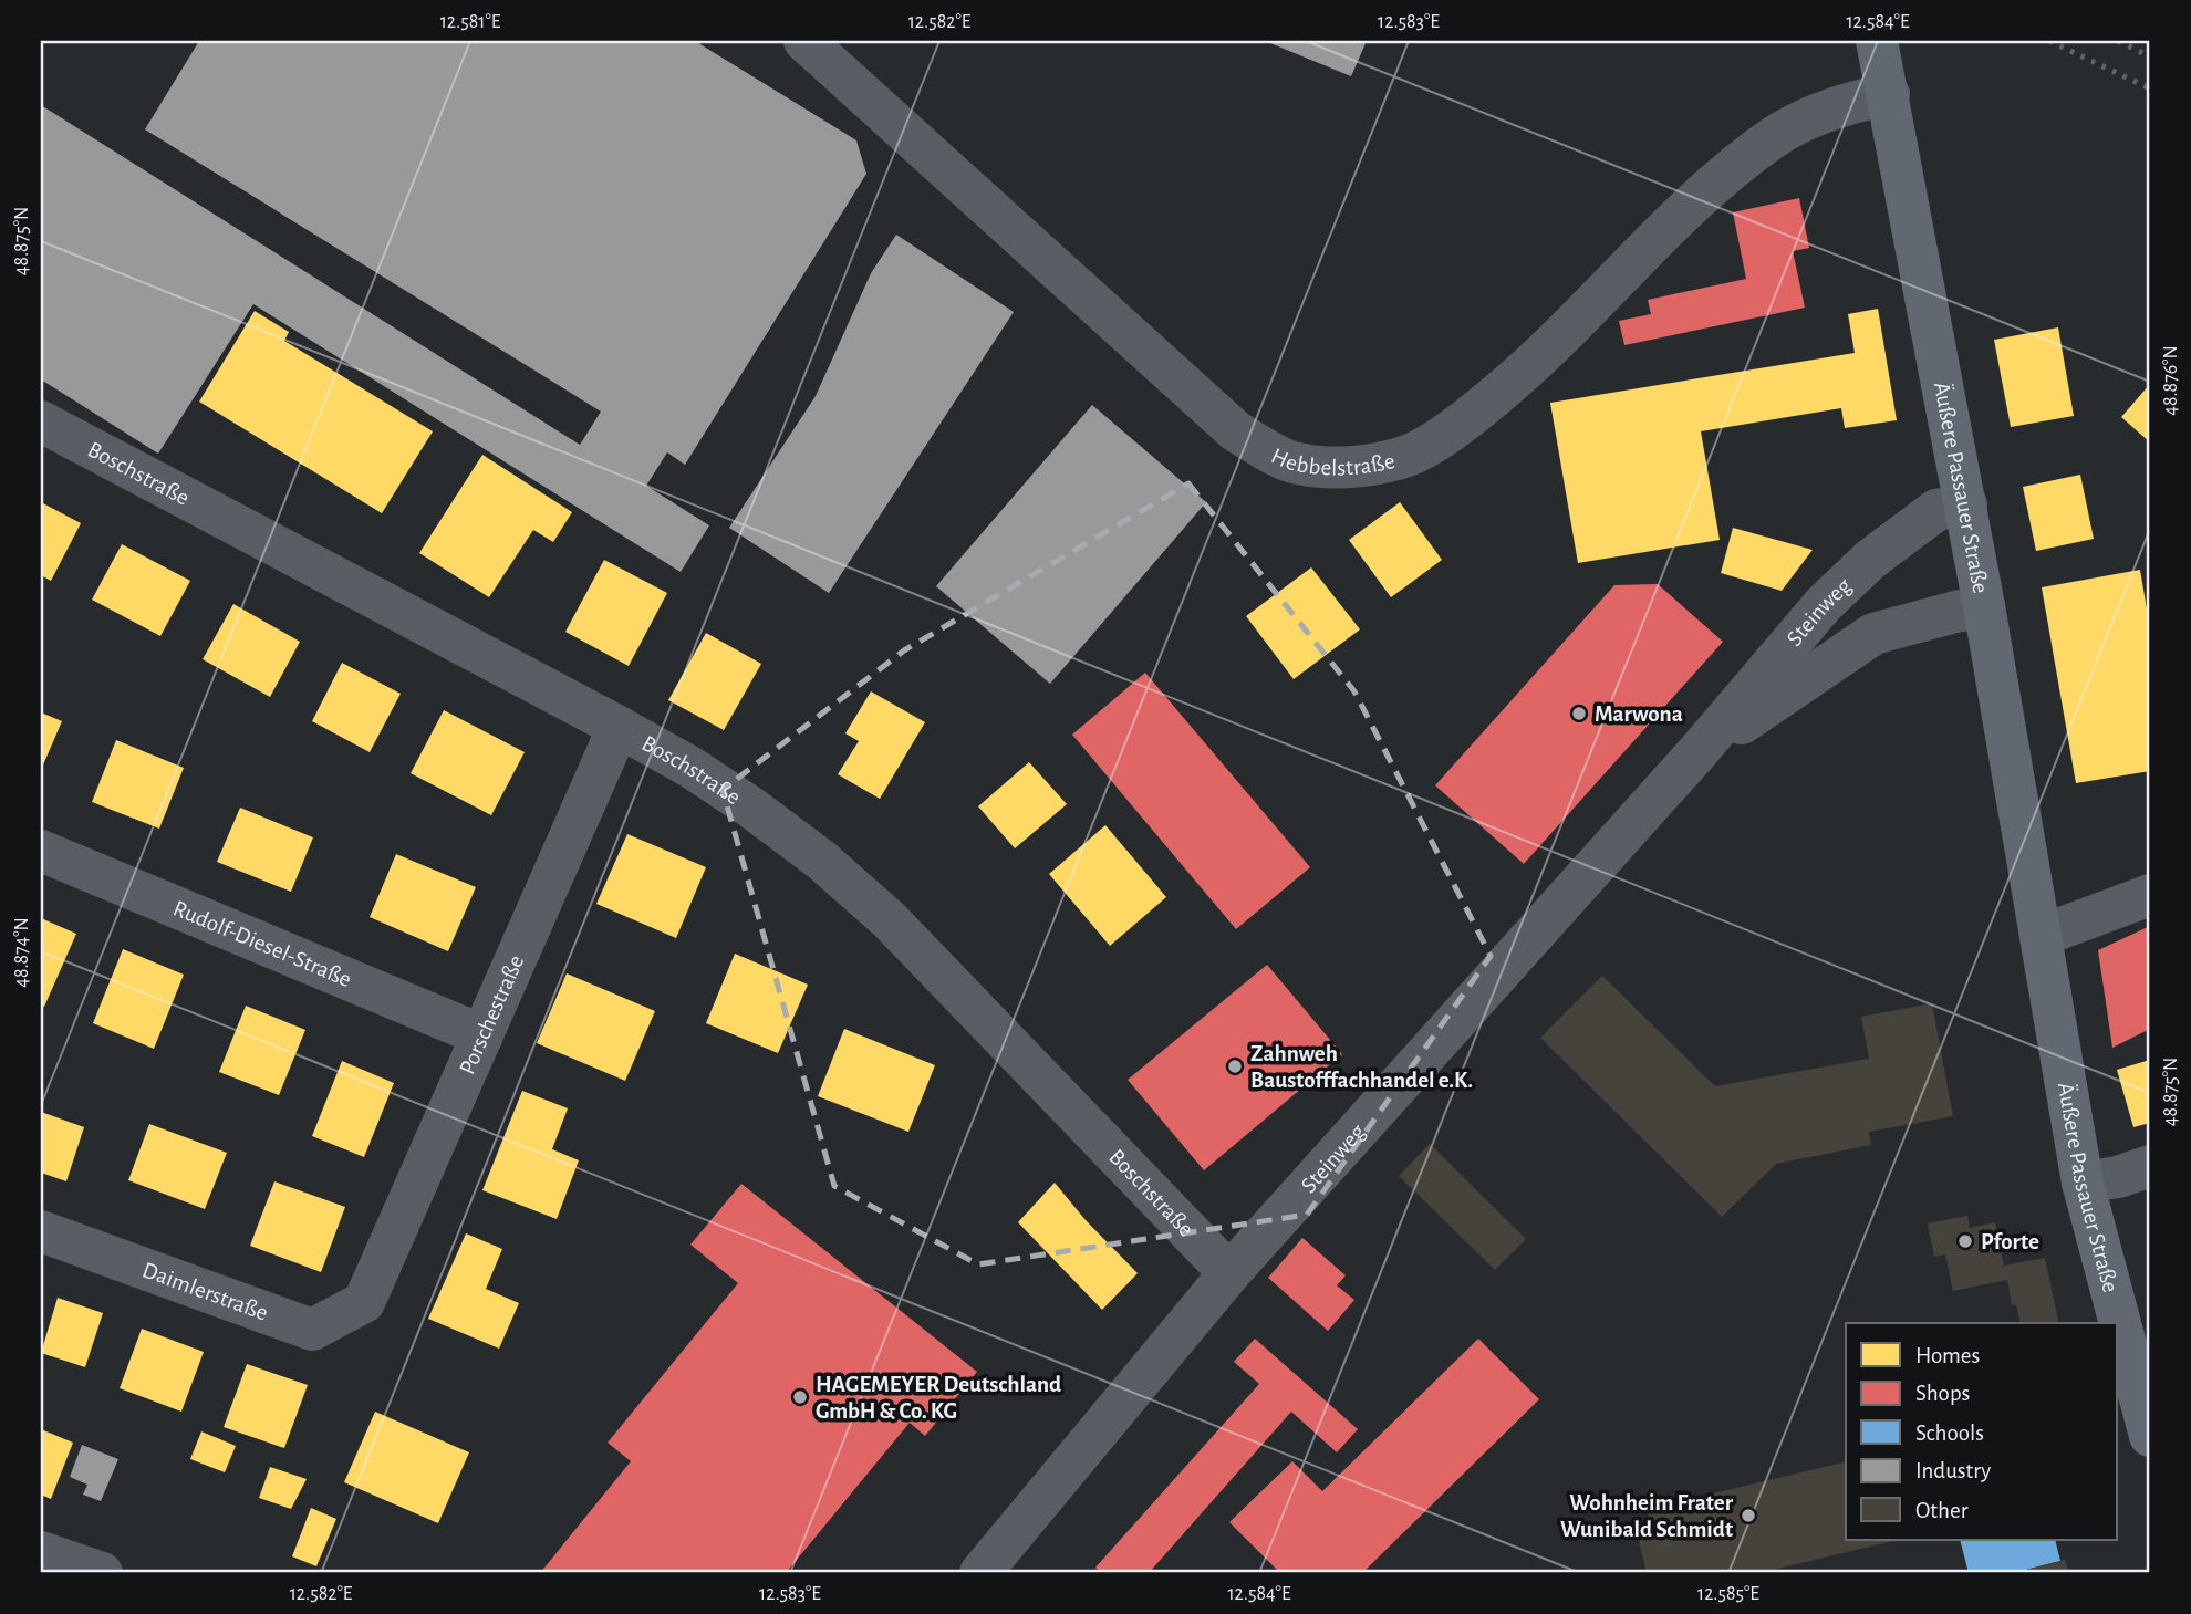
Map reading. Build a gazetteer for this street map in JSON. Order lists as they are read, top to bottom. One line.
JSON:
{"streets":{"main road":["Äußere Passauer Straße"],"street":["Hebbelstraße","Boschstraße","Steinweg","Rudolf-Diesel-Straße","Porschestraße","Daimlerstraße"]},"crossings":[["Hebbelstraße","Äußere Passauer Straße"],["Boschstraße","Steinweg"],["Boschstraße","Porschestraße"],["Äußere Passauer Straße","Steinweg"],["Rudolf-Diesel-Straße","Porschestraße"],["Porschestraße","Daimlerstraße"]],"places":["Marwona","Zahnweh Baustofffachhandel e.K.","Pforte","HAGEMEYER Deutschland GmbH & Co. KG","Wohnheim Frater Wunibald Schmidt"],"legend":["Homes","Shops","Schools","Industry","Other"],"coordinates":["12.581°E","12.582°E","12.583°E","12.584°E","48.875°N","48.876°N","48.874°N","12.585°E"]}
